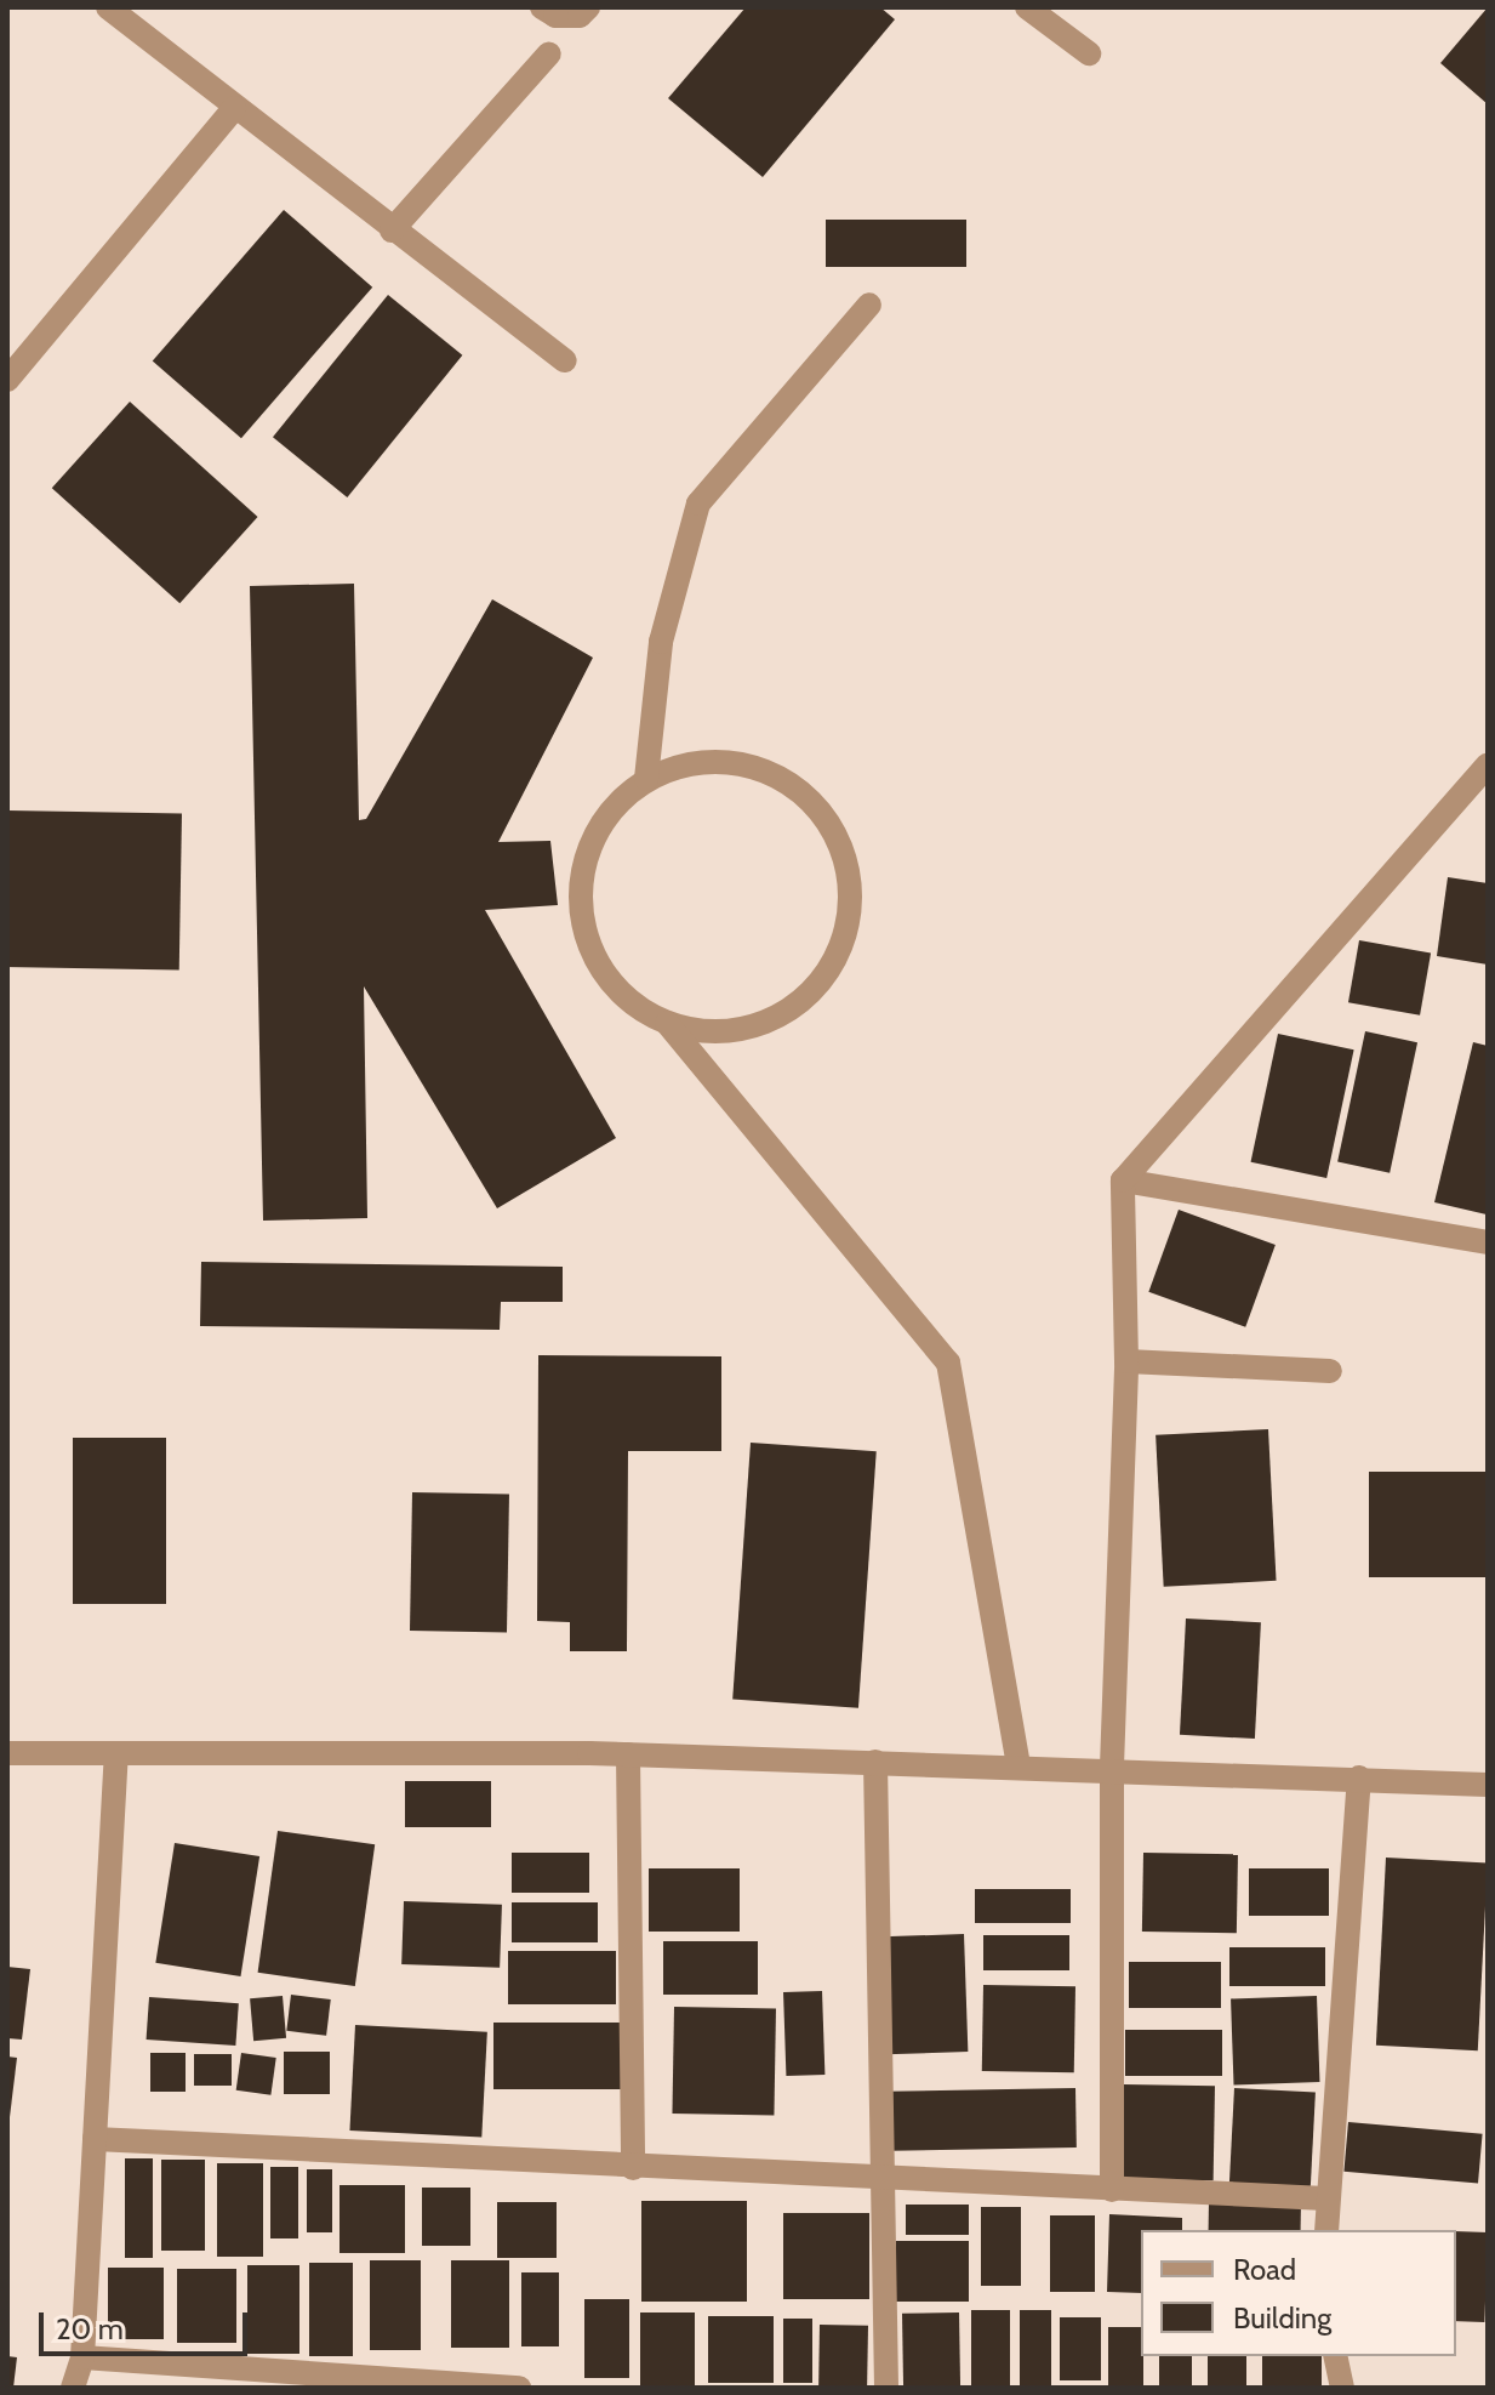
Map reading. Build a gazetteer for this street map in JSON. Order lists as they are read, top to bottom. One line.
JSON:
{"legend":["Road","Building"],"scale_bar":"20 m"}
